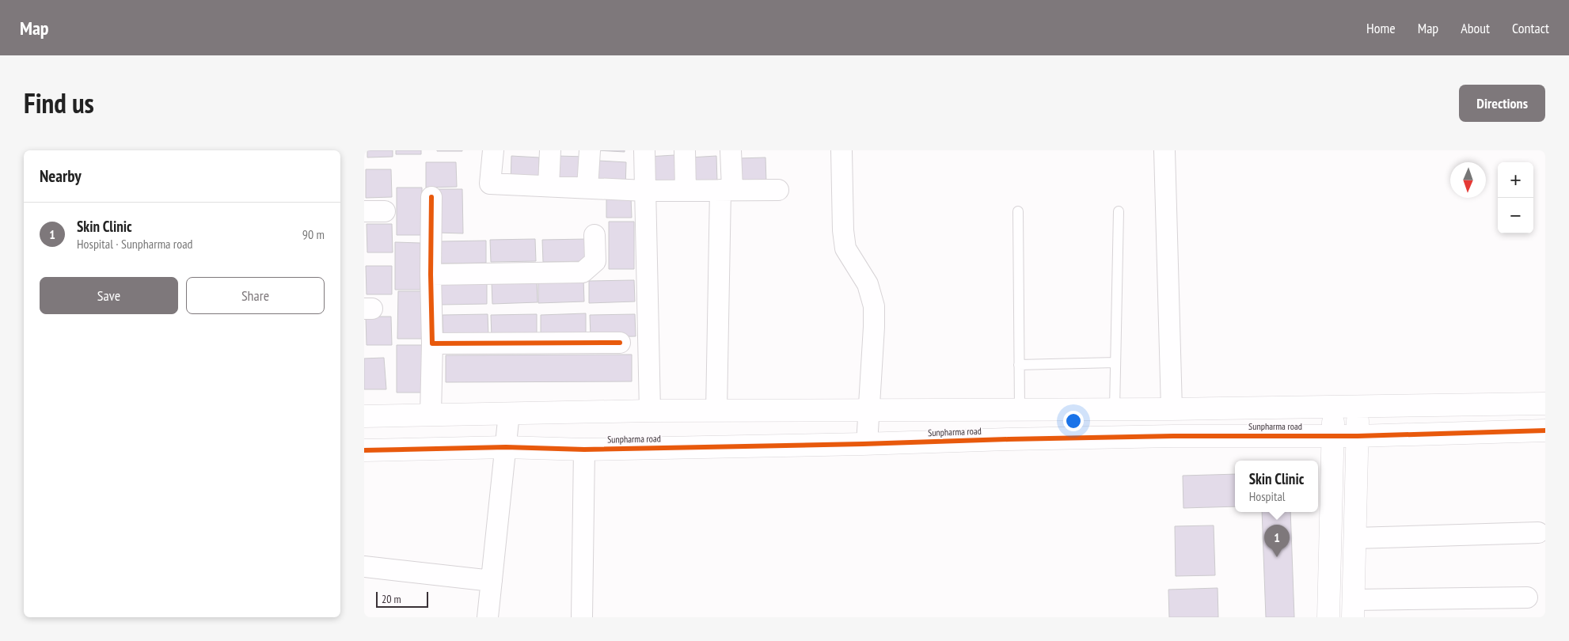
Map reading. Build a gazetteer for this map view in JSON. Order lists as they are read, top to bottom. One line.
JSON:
{"streets":{"street":["Sunpharma road"]},"scale_bar":"20 m","north":"bottom","page":{"header":"Map","nav":["Home","Map","About","Contact"],"title":"Find us","buttons":["Directions",["Save","Share"]],"heading":"Nearby","map_buttons":["+","−"],"list":[{"mark":"1","name":"Skin Clinic","note":"Hospital · Sunpharma road","value":"90 m"}],"popup":["Skin Clinic","Hospital"],"pins":"1","scale":"20 m"}}
